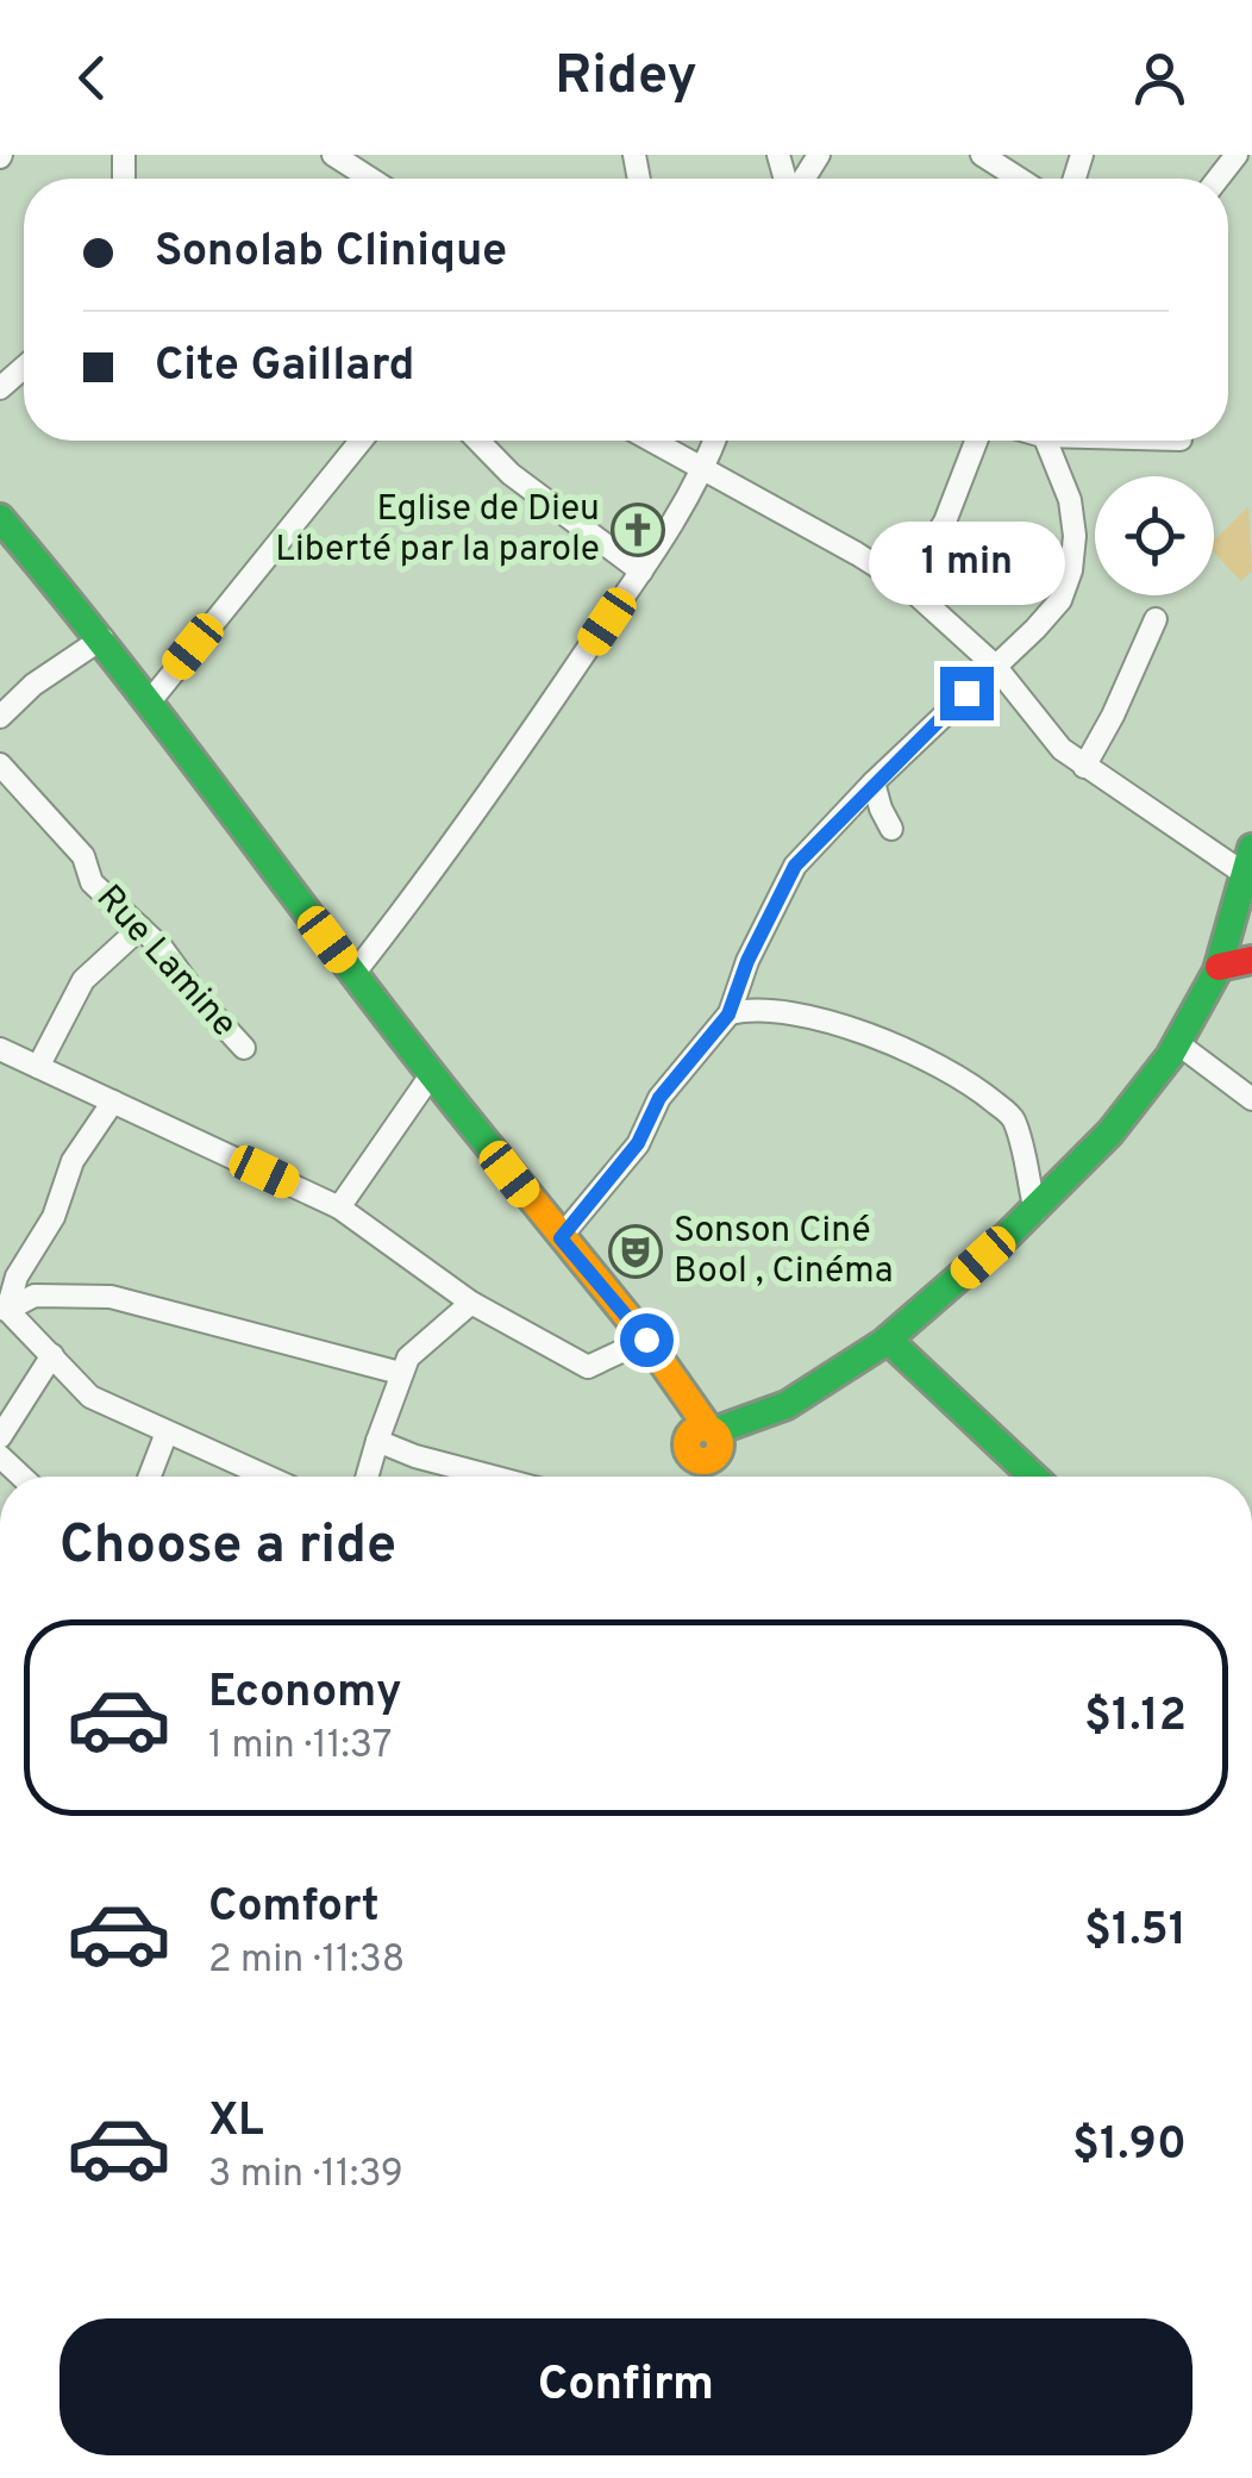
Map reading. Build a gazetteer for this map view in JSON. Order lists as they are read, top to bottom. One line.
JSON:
{"streets":{"street":["Rue Lamine"]},"places":{"church":["Eglise de Dieu Liberté par la parole"],"theatre":["Sonson Ciné Bool , Cinéma"]},"page":{"header":"Ridey","banner":["Sonolab Clinique","Cite Gaillard"],"bubble":"1 min","heading":"Choose a ride","list":[{"name":"Economy","note":"1 min · 11:37","value":"$1.12"},{"name":"Comfort","note":"2 min · 11:38","value":"$1.51"},{"name":"XL","note":"3 min · 11:39","value":"$1.90"}],"buttons":"Confirm"}}
